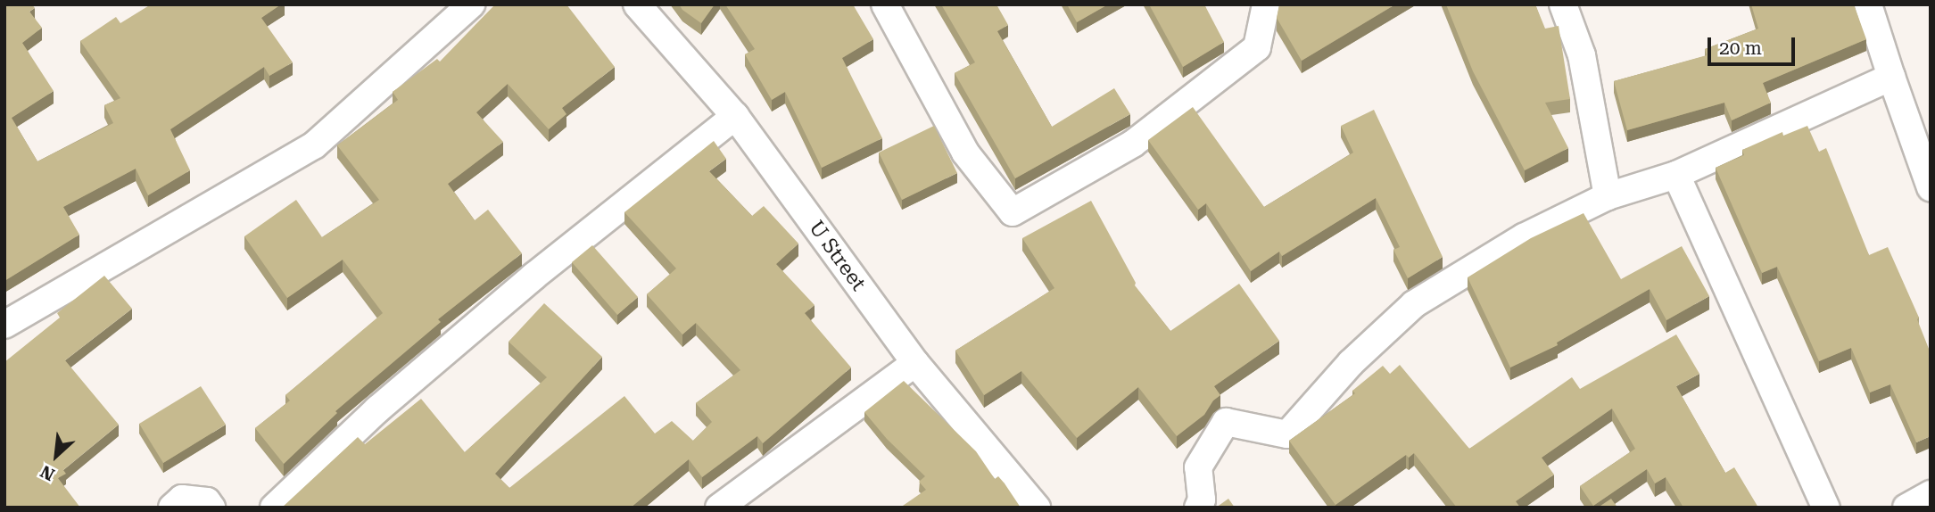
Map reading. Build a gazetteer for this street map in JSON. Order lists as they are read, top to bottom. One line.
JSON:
{"streets":{"street":["U Street"]},"scale_bar":"20 m","north":"bottom left"}
